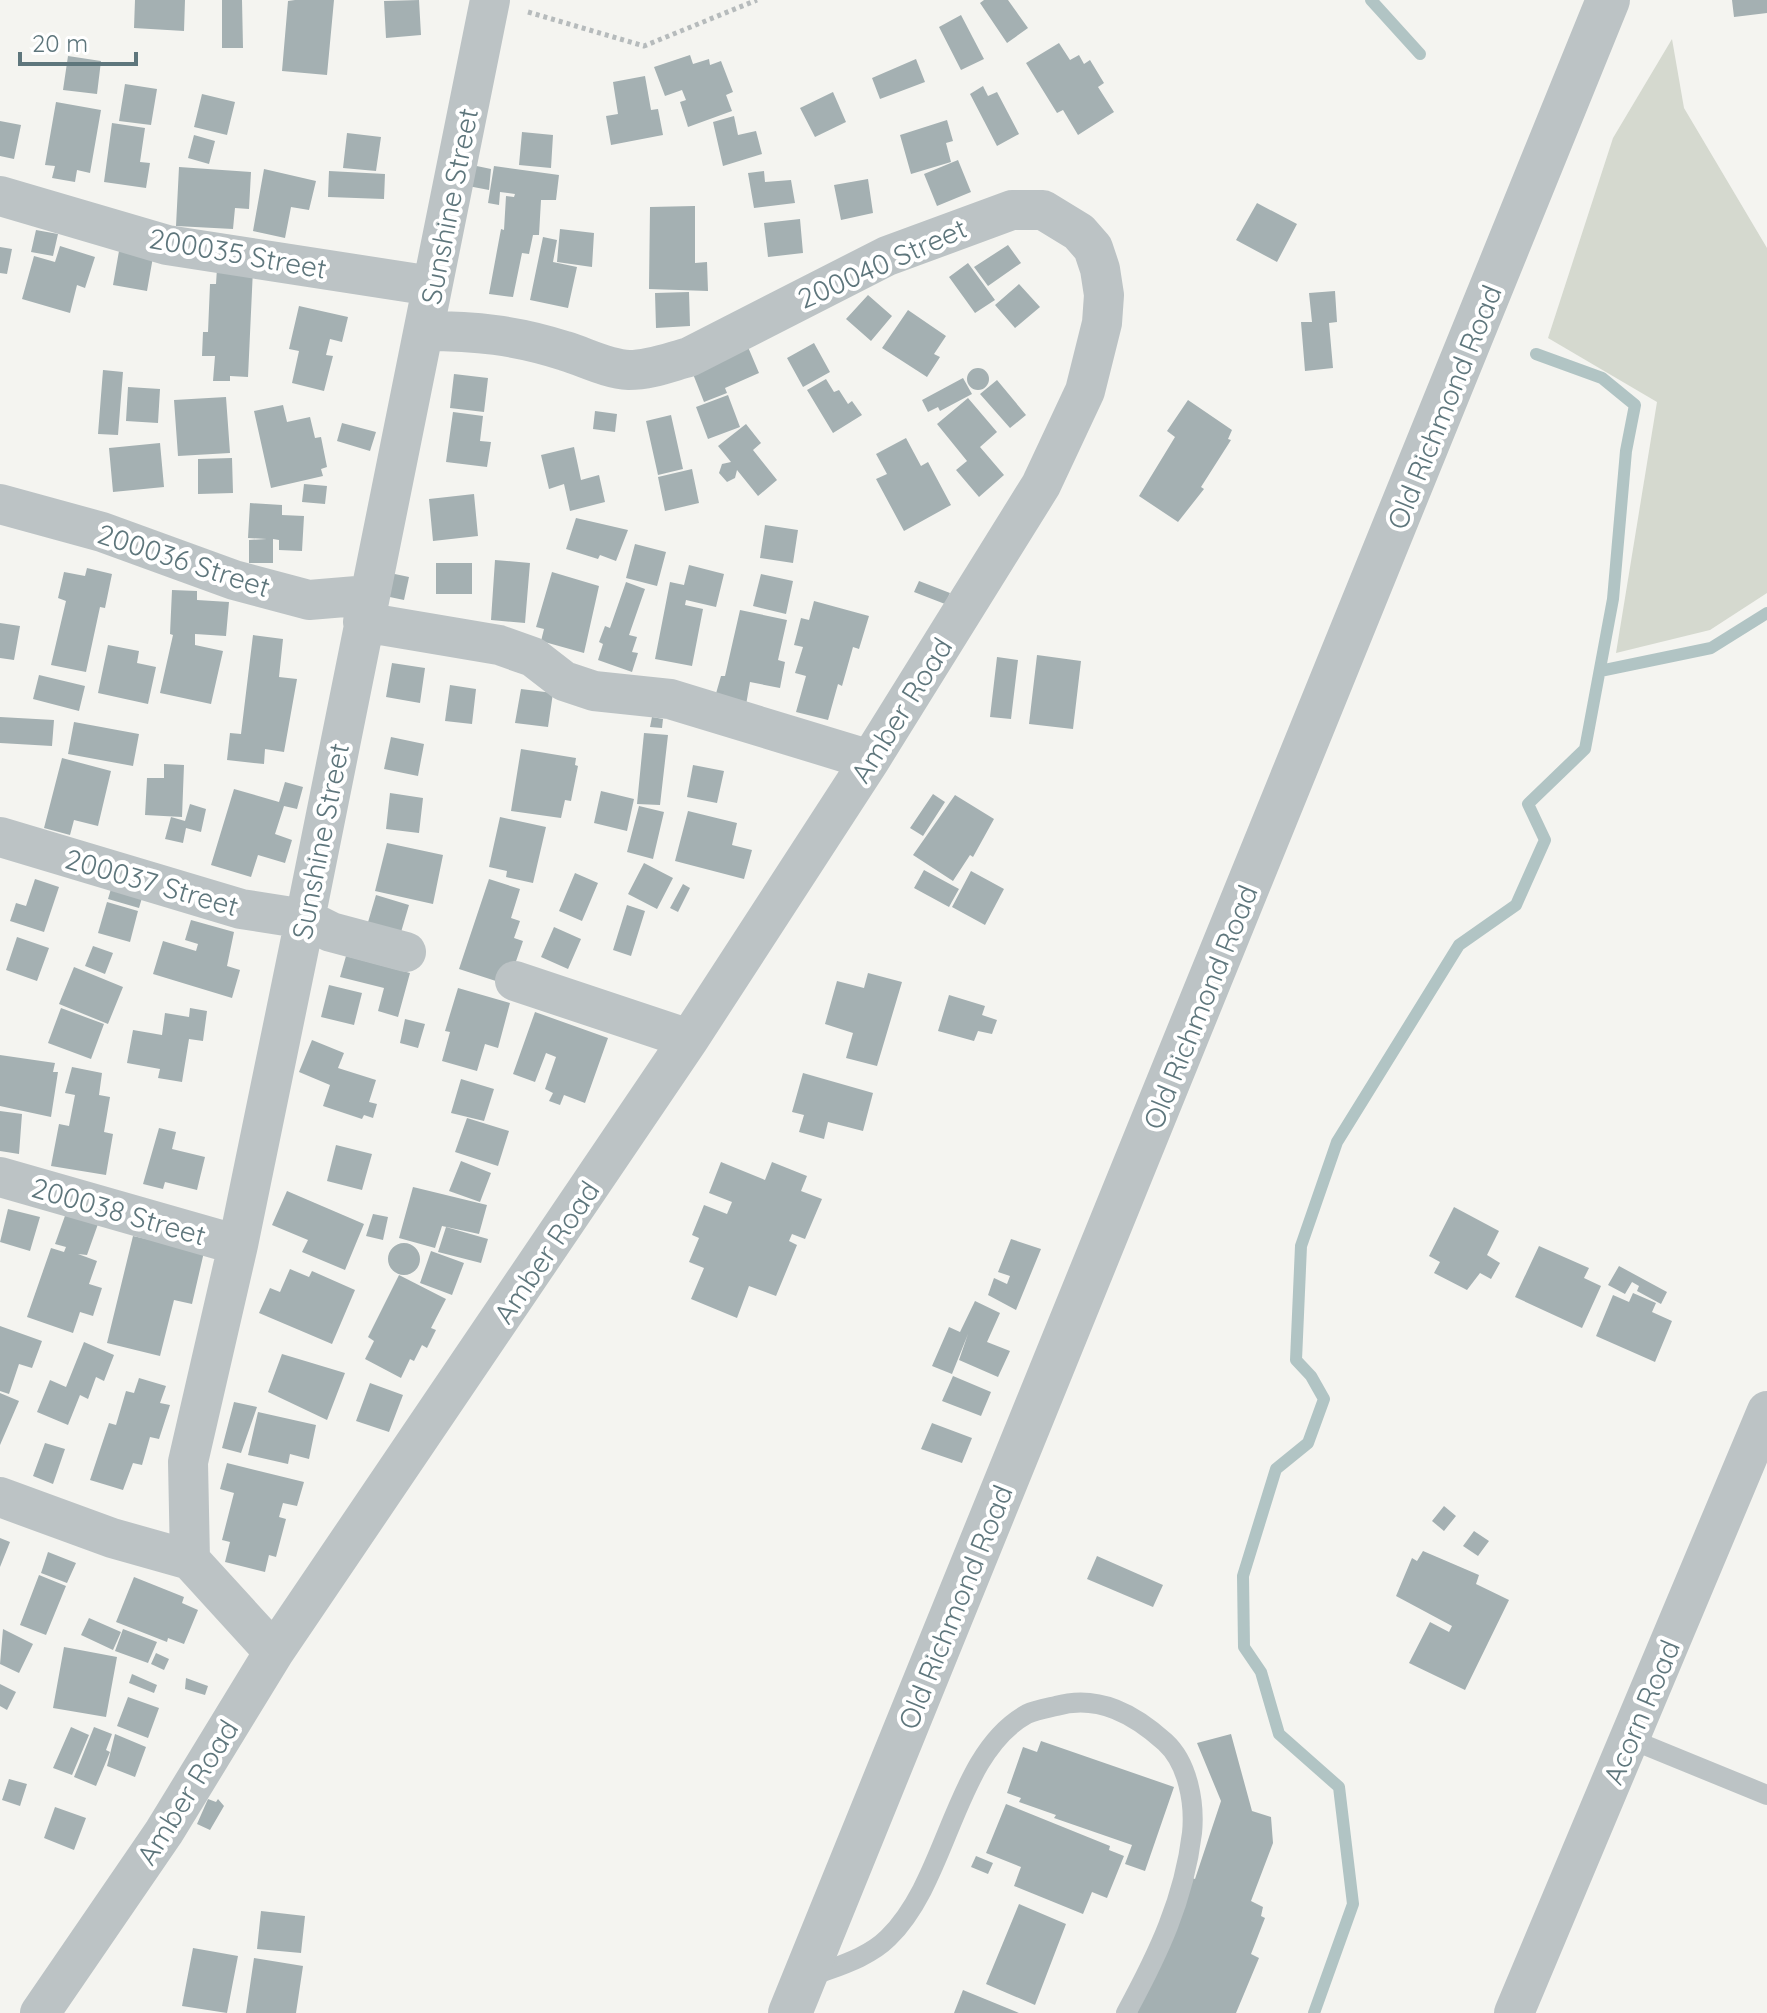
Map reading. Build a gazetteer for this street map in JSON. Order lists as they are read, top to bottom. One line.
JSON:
{"streets":{"street":["Sunshine Street","200035 Street","200040 Street","Old Richmond Road","200036 Street","Amber Road","200037 Street","200038 Street","Acorn Road"]},"crossings":[["Sunshine Street","200035 Street"],["Sunshine Street","200040 Street"],["Sunshine Street","200036 Street"],["Sunshine Street","200037 Street"],["Sunshine Street","200038 Street"],["200040 Street","Amber Road"],["200036 Street","Amber Road"]],"scale_bar":"20 m"}
